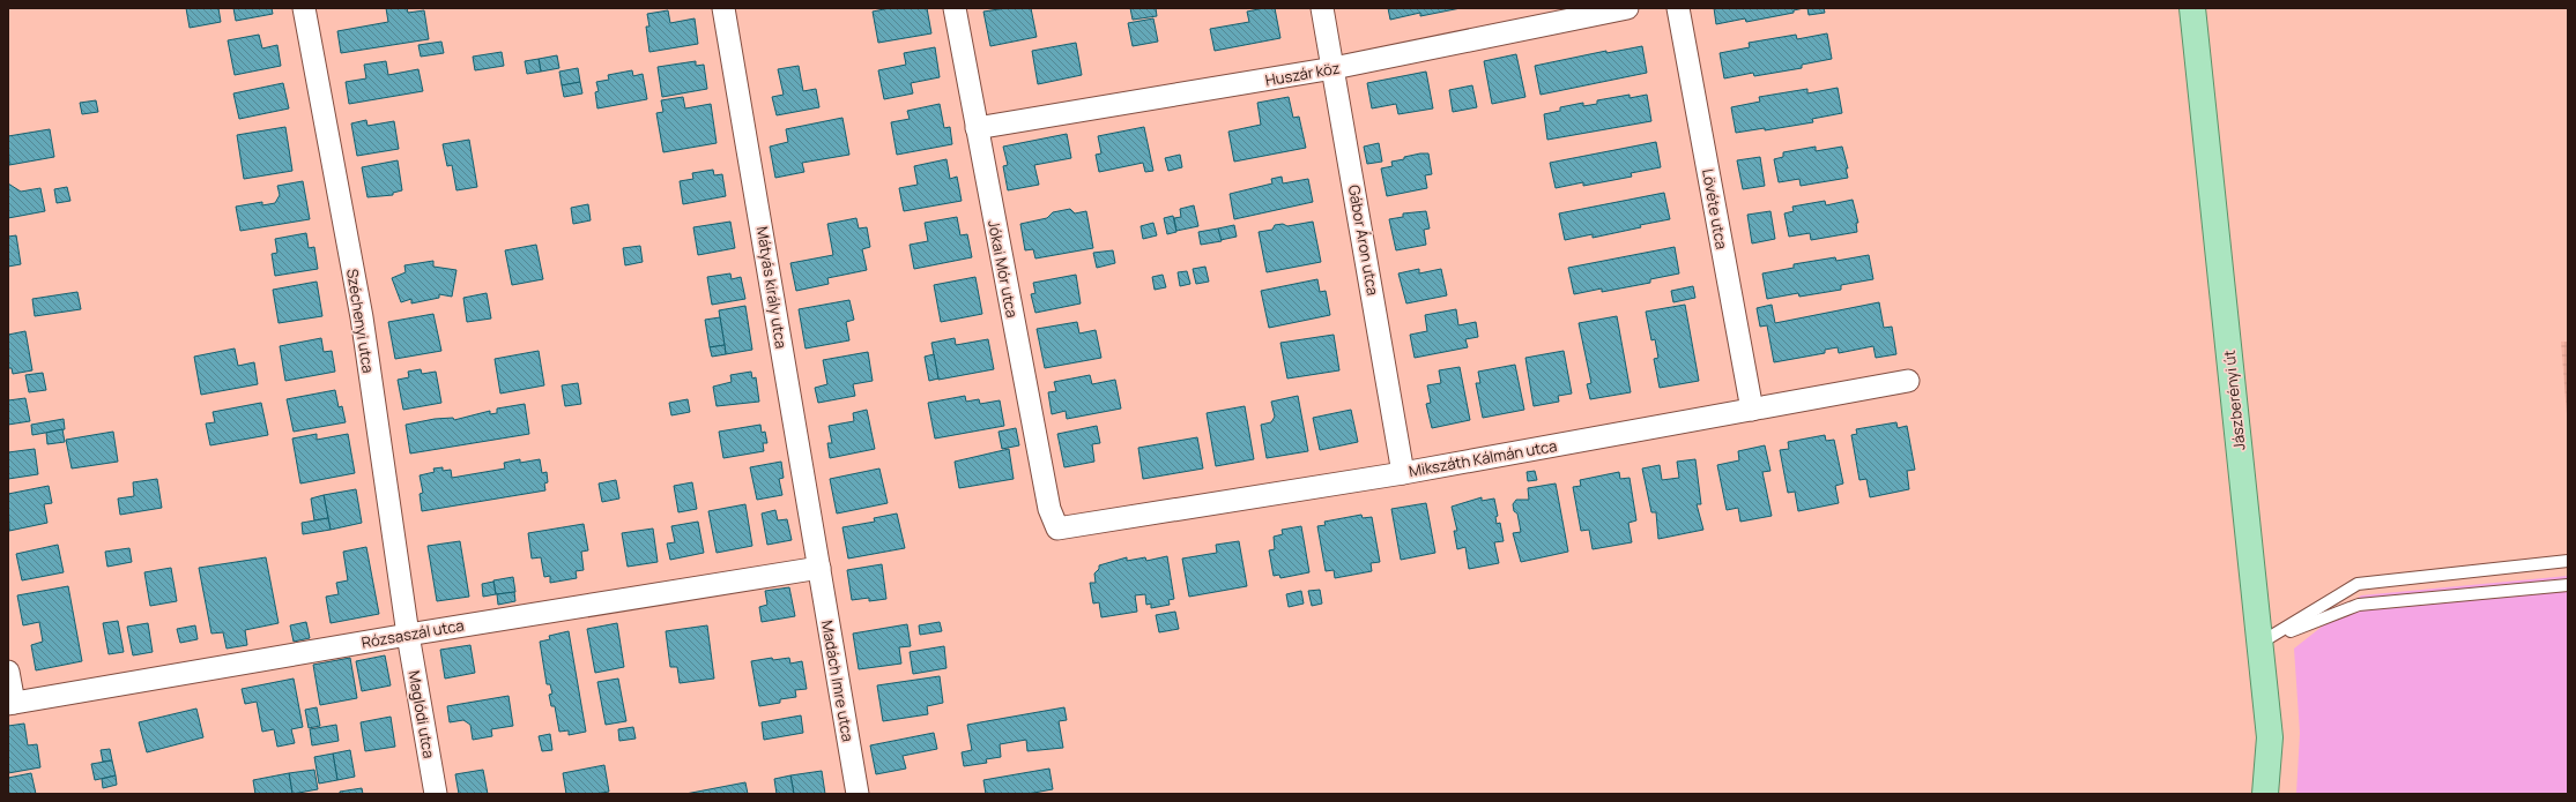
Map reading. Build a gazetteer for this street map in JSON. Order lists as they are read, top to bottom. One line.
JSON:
{"streets":{"main road":["Jászberényi út"],"street":["Huszár köz","Lövéte utca","Gábor Áron utca","Jókai Mór utca","Mátyás király utca","Széchenyi utca","Mikszáth Kálmán utca","Rózsaszál utca","Madách Imre utca","Maglódi utca"]},"crossings":[["Huszár köz","Gábor Áron utca"],["Huszár köz","Jókai Mór utca"],["Lövéte utca","Mikszáth Kálmán utca"],["Gábor Áron utca","Mikszáth Kálmán utca"],["Jókai Mór utca","Mikszáth Kálmán utca"],["Mátyás király utca","Rózsaszál utca"],["Mátyás király utca","Madách Imre utca"],["Széchenyi utca","Rózsaszál utca"],["Széchenyi utca","Maglódi utca"],["Rózsaszál utca","Madách Imre utca"],["Rózsaszál utca","Maglódi utca"]]}
